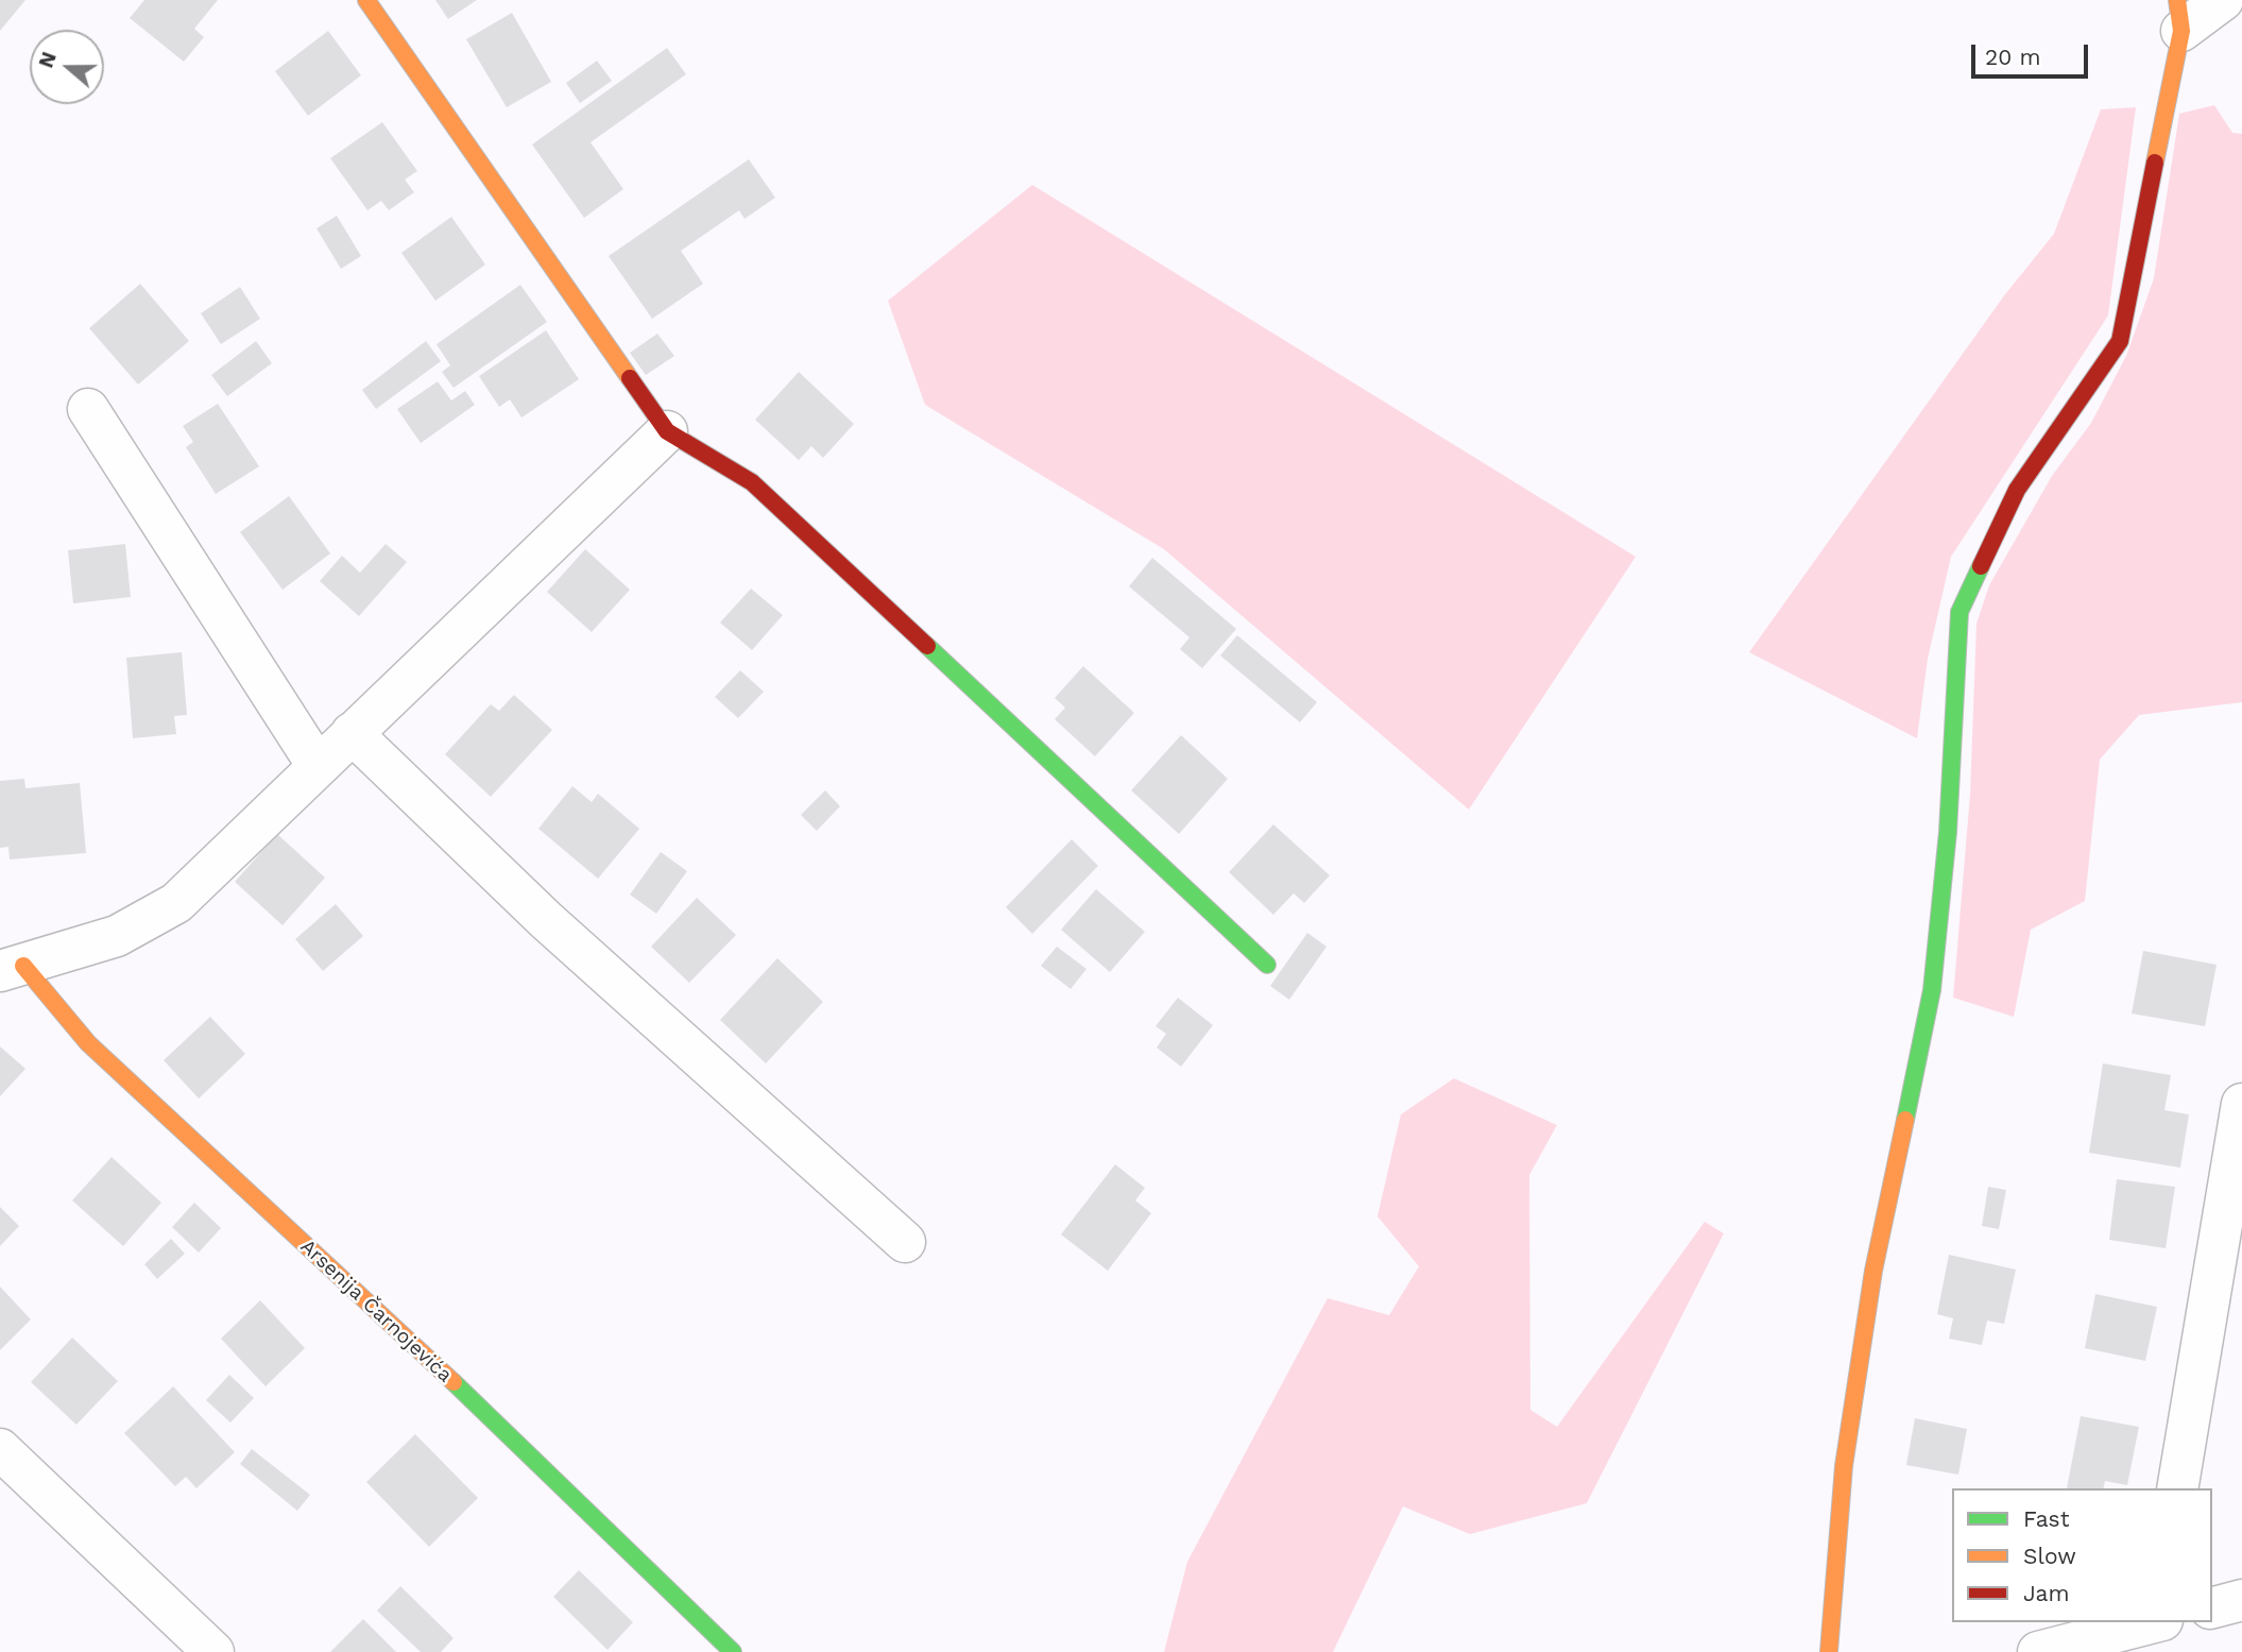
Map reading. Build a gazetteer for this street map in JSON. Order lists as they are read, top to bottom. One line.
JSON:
{"streets":{"street":["Arsenija Čarnojevića"]},"legend":["Fast","Slow","Jam"],"scale_bar":"20 m","north":"left"}
